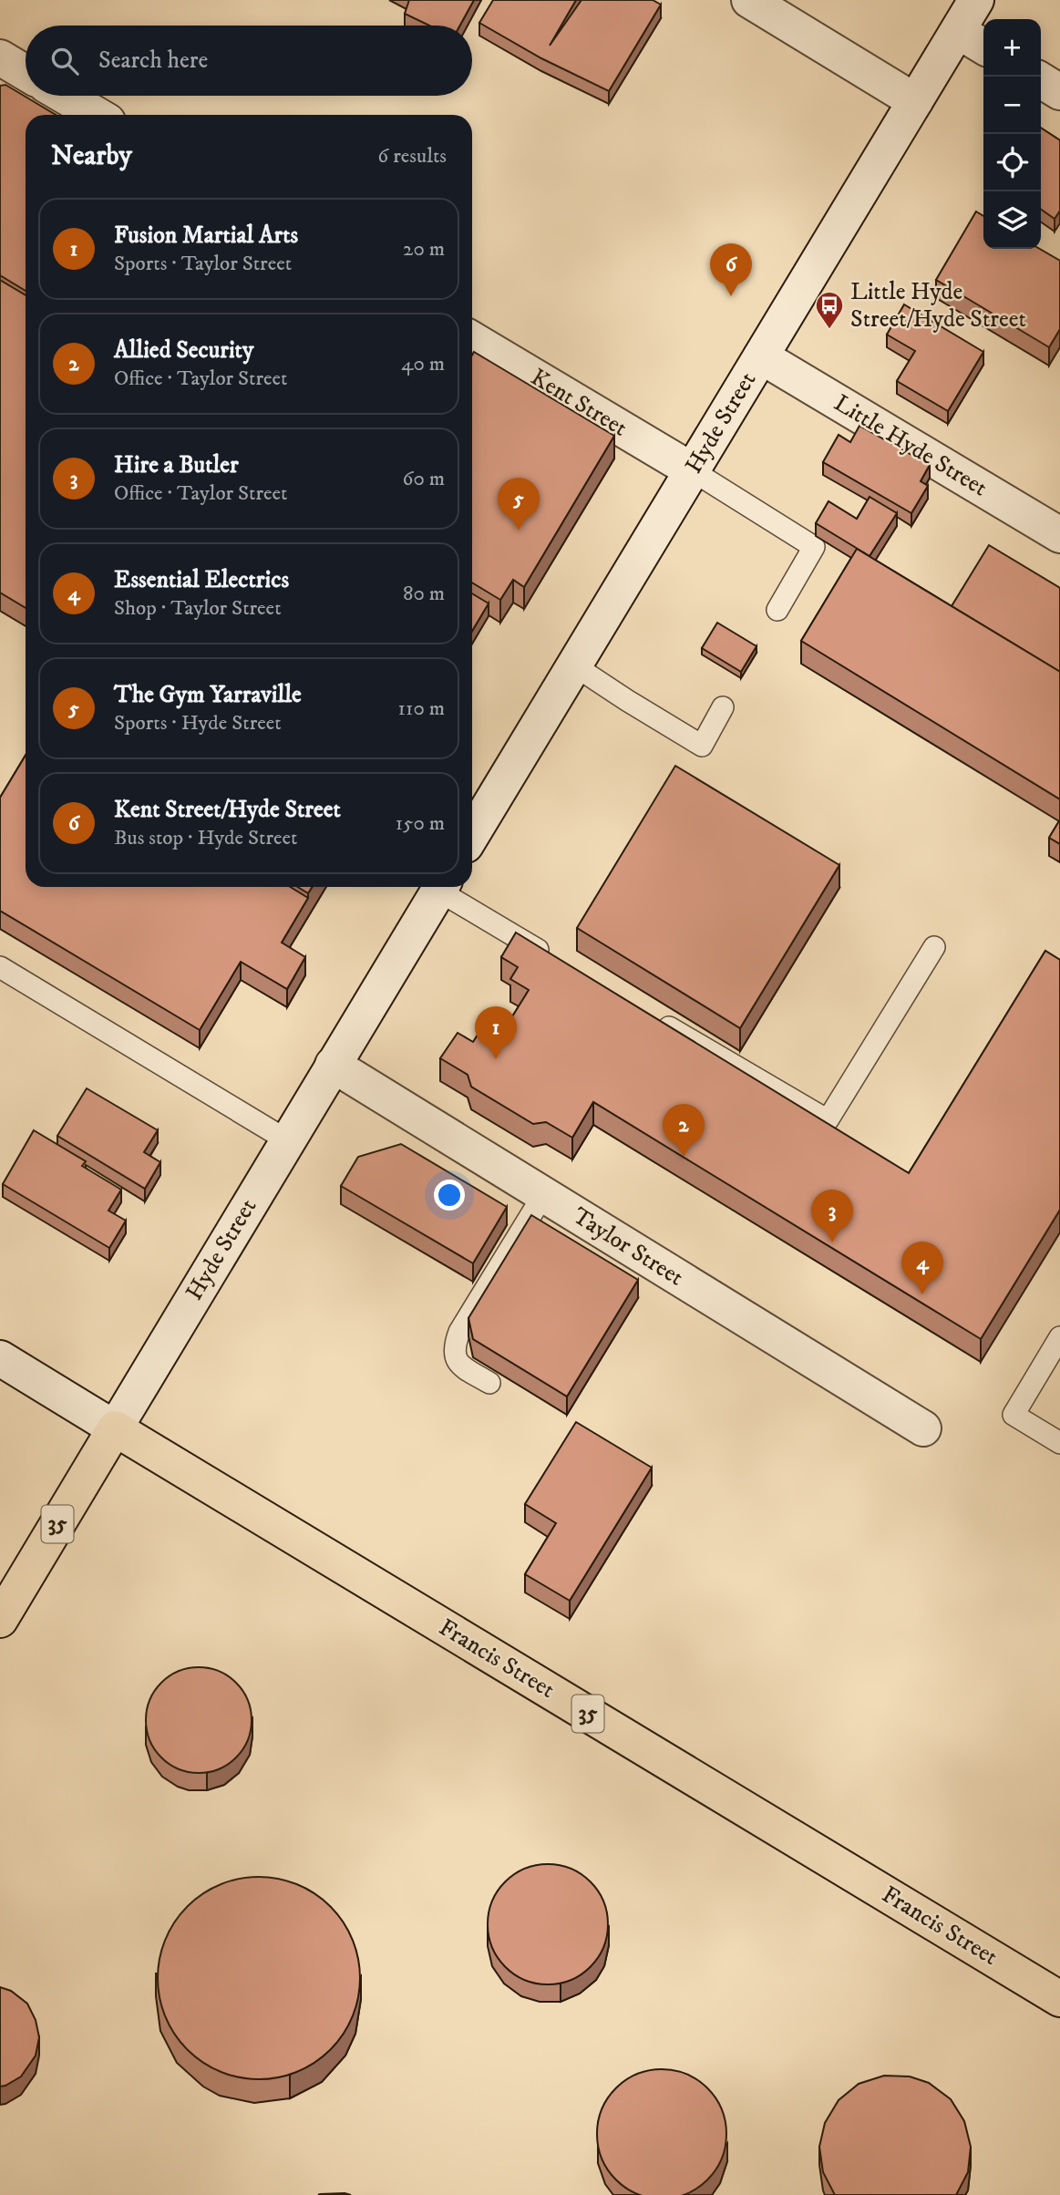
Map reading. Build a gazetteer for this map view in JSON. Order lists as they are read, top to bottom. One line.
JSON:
{"streets":{"main road":["Hyde Street","35","Francis Street"],"street":["Kent Street","Little Hyde Street","Taylor Street"]},"crossings":[["Kent Street","Hyde Street"],["Hyde Street","Little Hyde Street"],["Hyde Street","Taylor Street"],["Hyde Street","Francis Street"]],"places":{"bus stop":["Little Hyde Street/Hyde Street"]},"page":{"map_buttons":["+","−"],"search":"Search here","heading":["Nearby","6 results"],"list":[{"mark":"1","name":"Fusion Martial Arts","note":"Sports · Taylor Street","value":"20 m"},{"mark":"2","name":"Allied Security","note":"Office · Taylor Street","value":"40 m"},{"mark":"3","name":"Hire a Butler","note":"Office · Taylor Street","value":"60 m"},{"mark":"4","name":"Essential Electrics","note":"Shop · Taylor Street","value":"80 m"},{"mark":"5","name":"The Gym Yarraville","note":"Sports · Hyde Street","value":"110 m"},{"mark":"6","name":"Kent Street/Hyde Street","note":"Bus stop · Hyde Street","value":"150 m"}],"pins":["6","5","1","2","3","4"]}}
